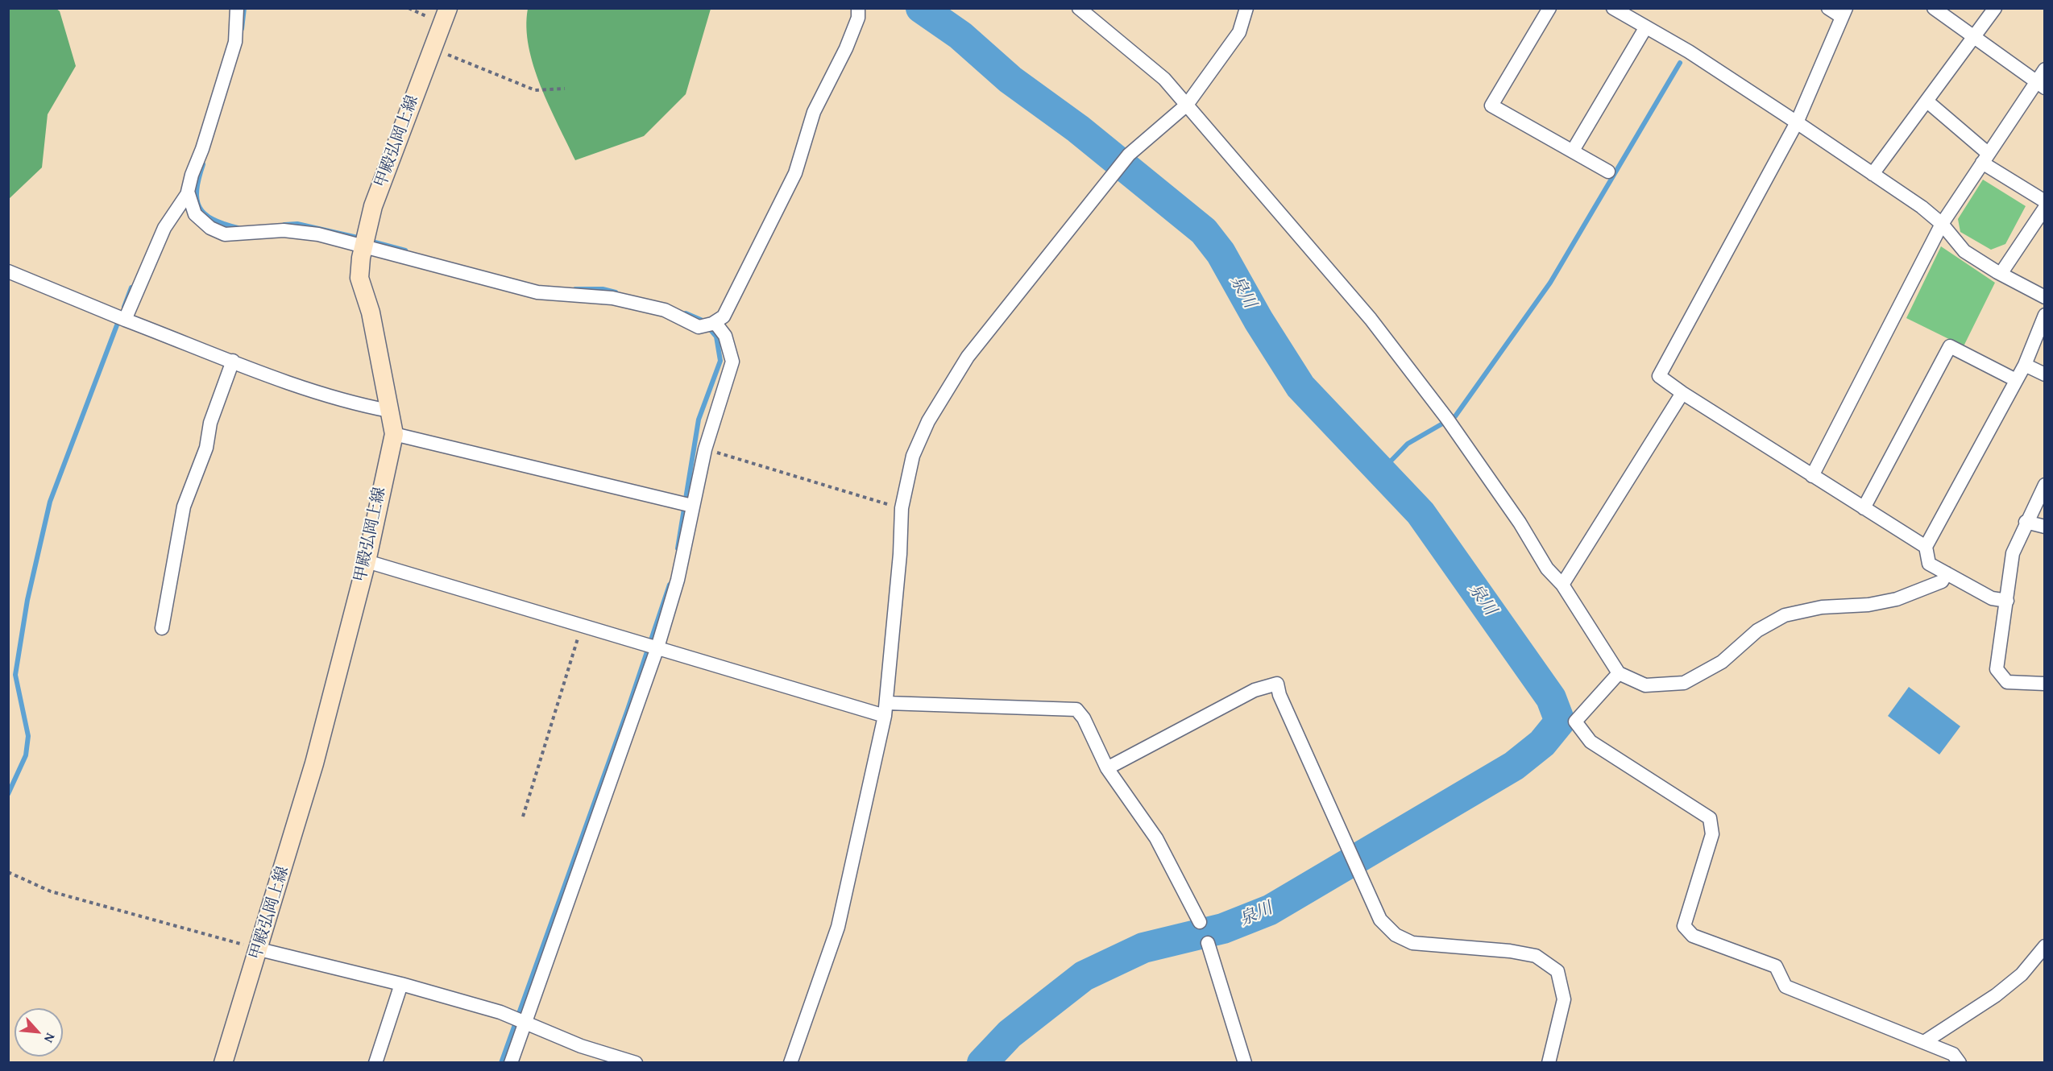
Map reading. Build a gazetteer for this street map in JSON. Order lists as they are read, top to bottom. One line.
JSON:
{"streets":{"main road":["甲殿弘岡上線"]},"water":["泉川"],"north":"bottom right"}
